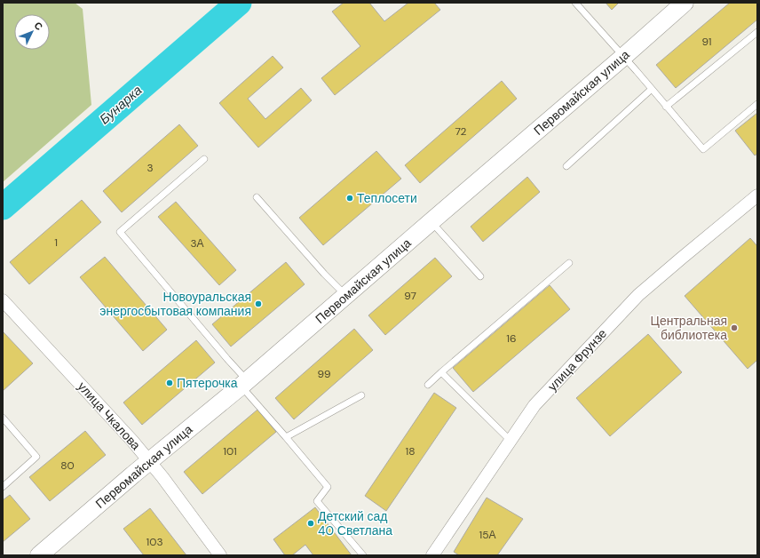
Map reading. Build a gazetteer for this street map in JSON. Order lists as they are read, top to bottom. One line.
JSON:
{"streets":{"main road":["Первомайская улица"],"street":["улица Фрунзе","улица Чкалова"]},"crossings":[["Первомайская улица","улица Чкалова"]],"water":["Бунарка"],"places":["Теплосети","Новоуральская энергосбытовая компания","Центральная библиотека","Пятерочка","Детский сад 40 Светлана"],"house_numbers":["91","72","3","1","3А","97","16","99","101","18","80","15А","103"],"north":"top right"}
